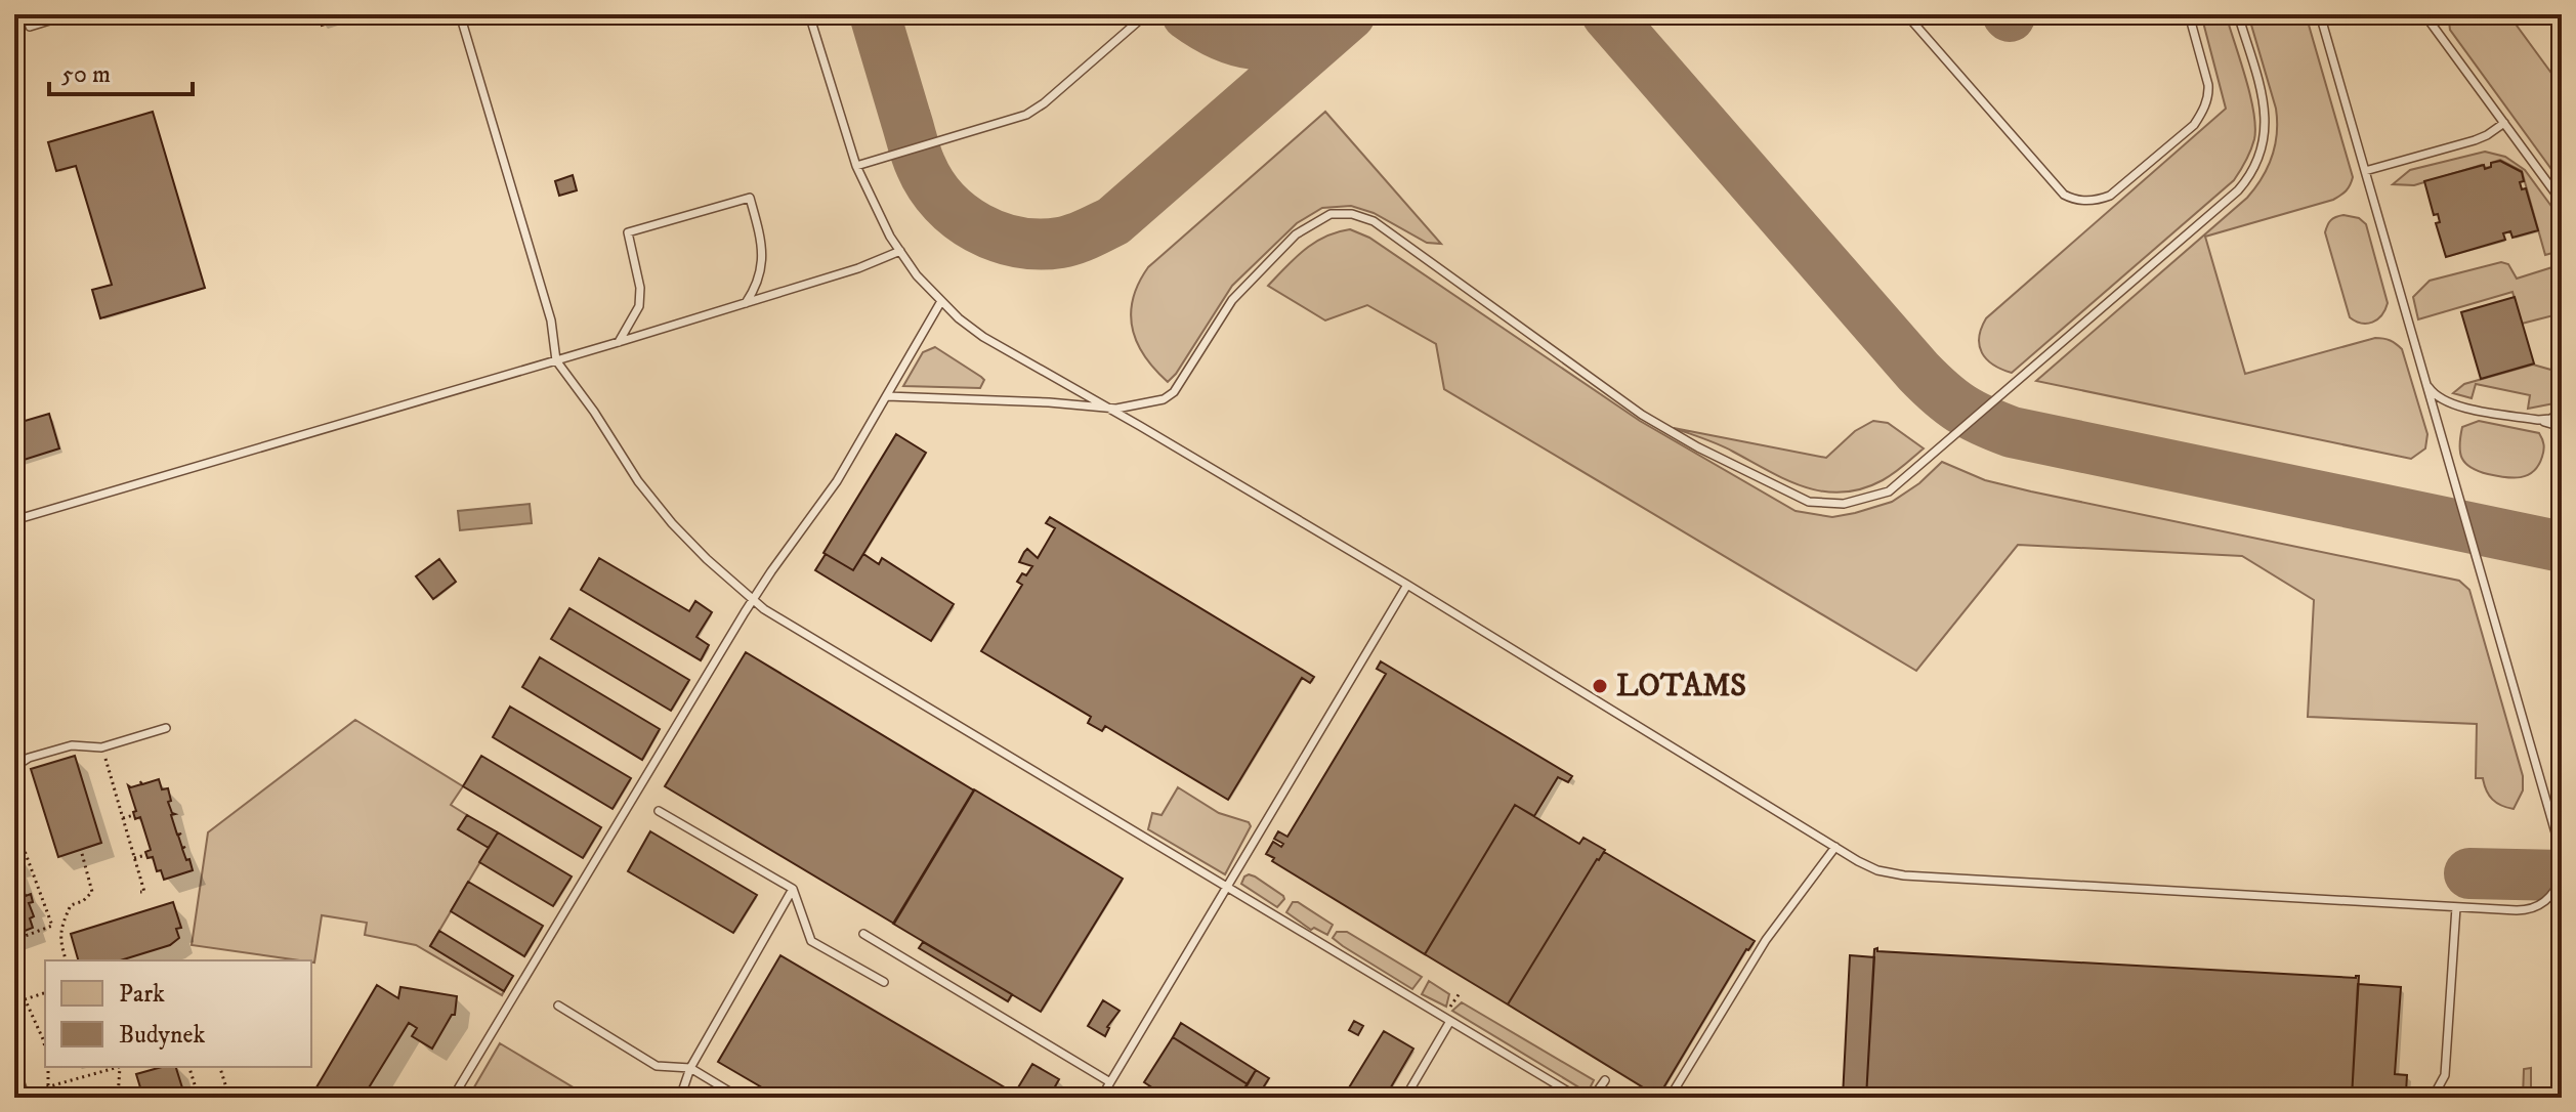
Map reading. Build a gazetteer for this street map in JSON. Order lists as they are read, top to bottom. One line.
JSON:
{"places":["LOTAMS"],"legend":["Park","Budynek"],"scale_bar":"50 m"}
